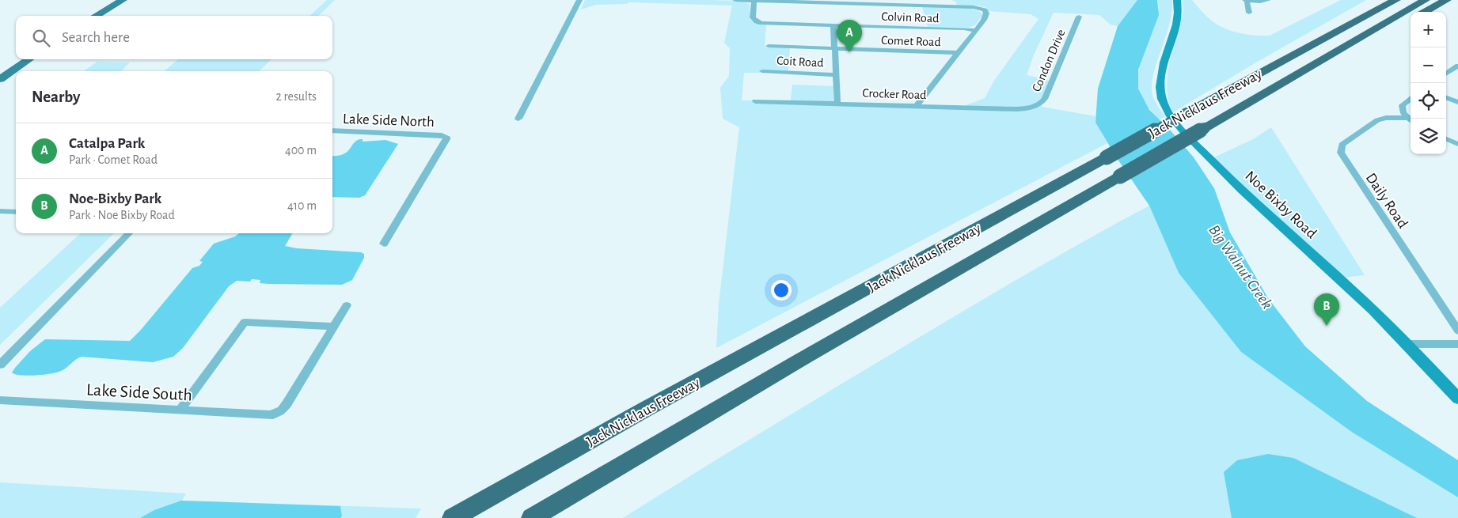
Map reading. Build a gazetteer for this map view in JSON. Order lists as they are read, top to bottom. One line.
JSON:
{"streets":{"highway":["Jack Nicklaus Freeway"],"street":["Colvin Road","Comet Road","Condon Drive","Coit Road","Crocker Road","Lake Side North","Daily Road","Noe Bixby Road","Lake Side South"]},"crossings":[["Condon Drive","Crocker Road"]],"water":["Big Walnut Creek"],"page":{"map_buttons":["+","−"],"search":"Search here","pins":["A","B"],"heading":["Nearby","2 results"],"list":[{"mark":"A","name":"Catalpa Park","note":"Park · Comet Road","value":"400 m"},{"mark":"B","name":"Noe-Bixby Park","note":"Park · Noe Bixby Road","value":"410 m"}]}}
